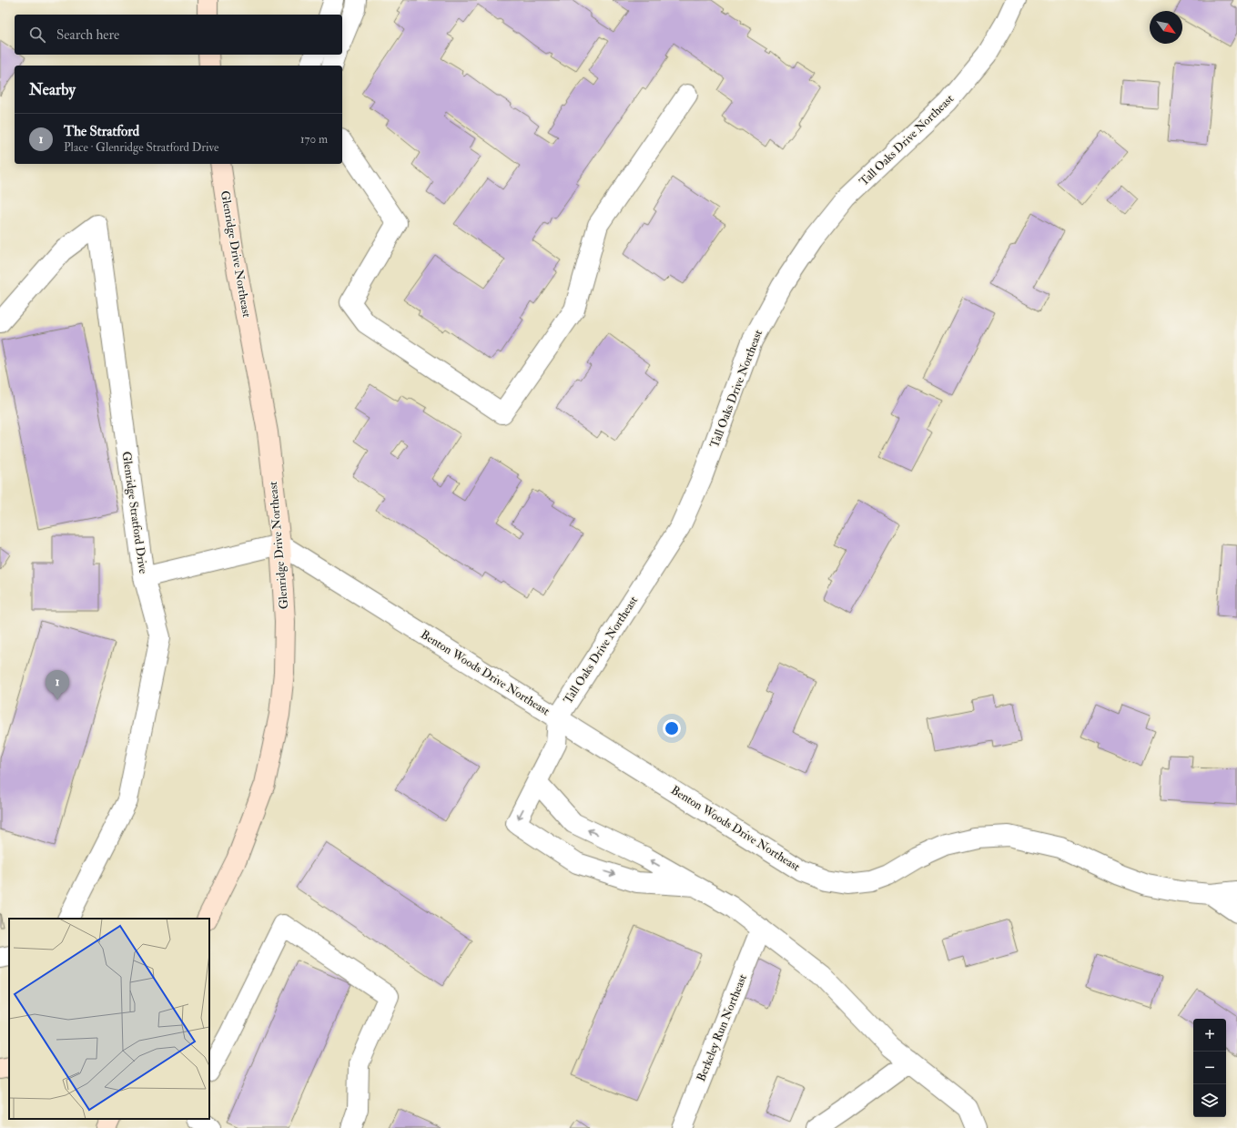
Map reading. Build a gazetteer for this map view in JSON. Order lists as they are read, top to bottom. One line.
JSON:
{"streets":{"main road":["Glenridge Drive Northeast"],"street":["Tall Oaks Drive Northeast","Glenridge Stratford Drive","Benton Woods Drive Northeast","Berkeley Run Northeast"]},"crossings":[["Tall Oaks Drive Northeast","Benton Woods Drive Northeast"],["Glenridge Drive Northeast","Benton Woods Drive Northeast"]],"north":"bottom right","page":{"search":"Search here","heading":"Nearby","list":[{"mark":"1","name":"The Stratford","note":"Place · Glenridge Stratford Drive","value":"170 m"}],"pins":"1","map_buttons":["+","−"]}}
